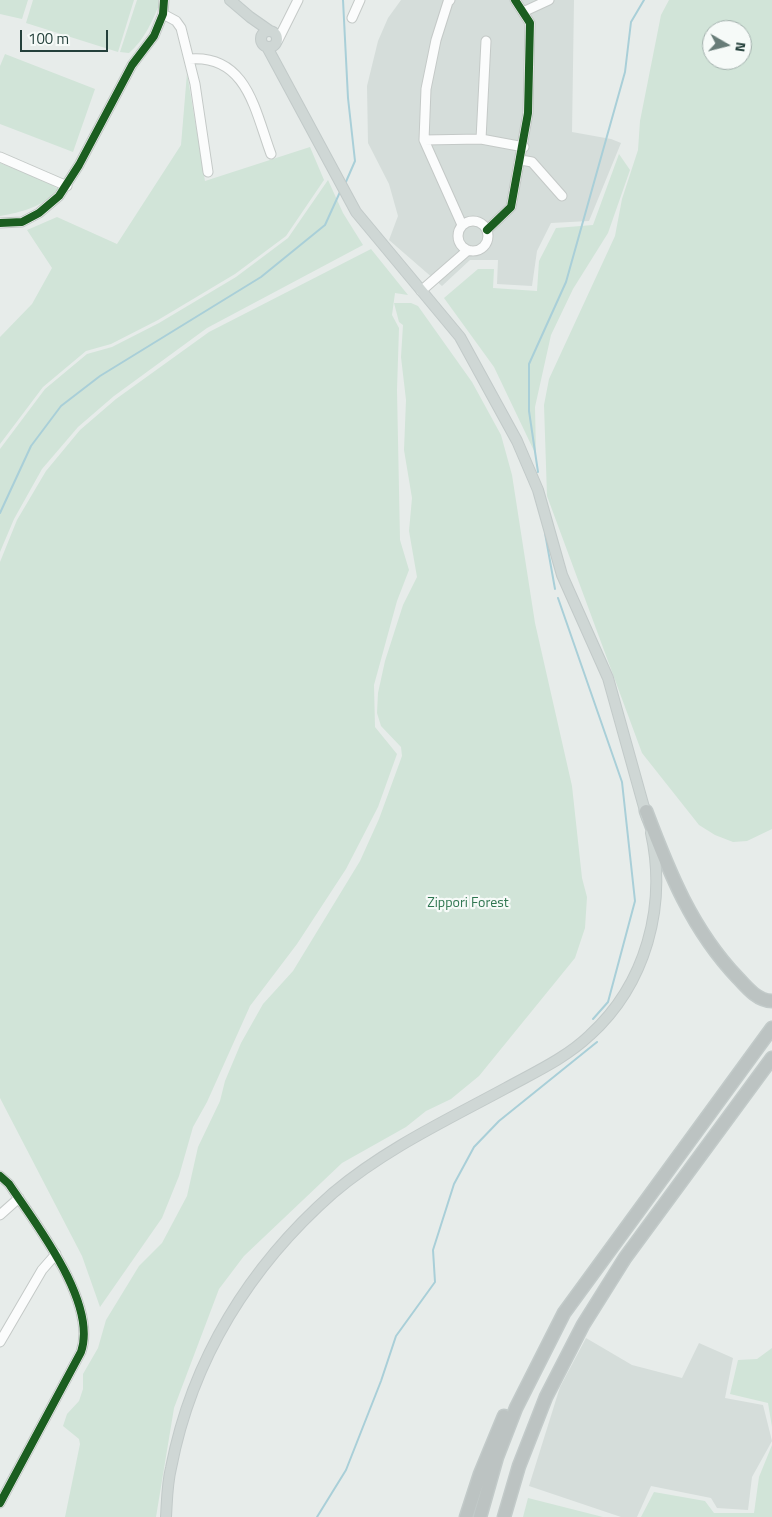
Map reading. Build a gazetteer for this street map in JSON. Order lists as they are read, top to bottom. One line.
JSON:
{"parks":["Zippori Forest"],"scale_bar":"100 m","north":"right"}
